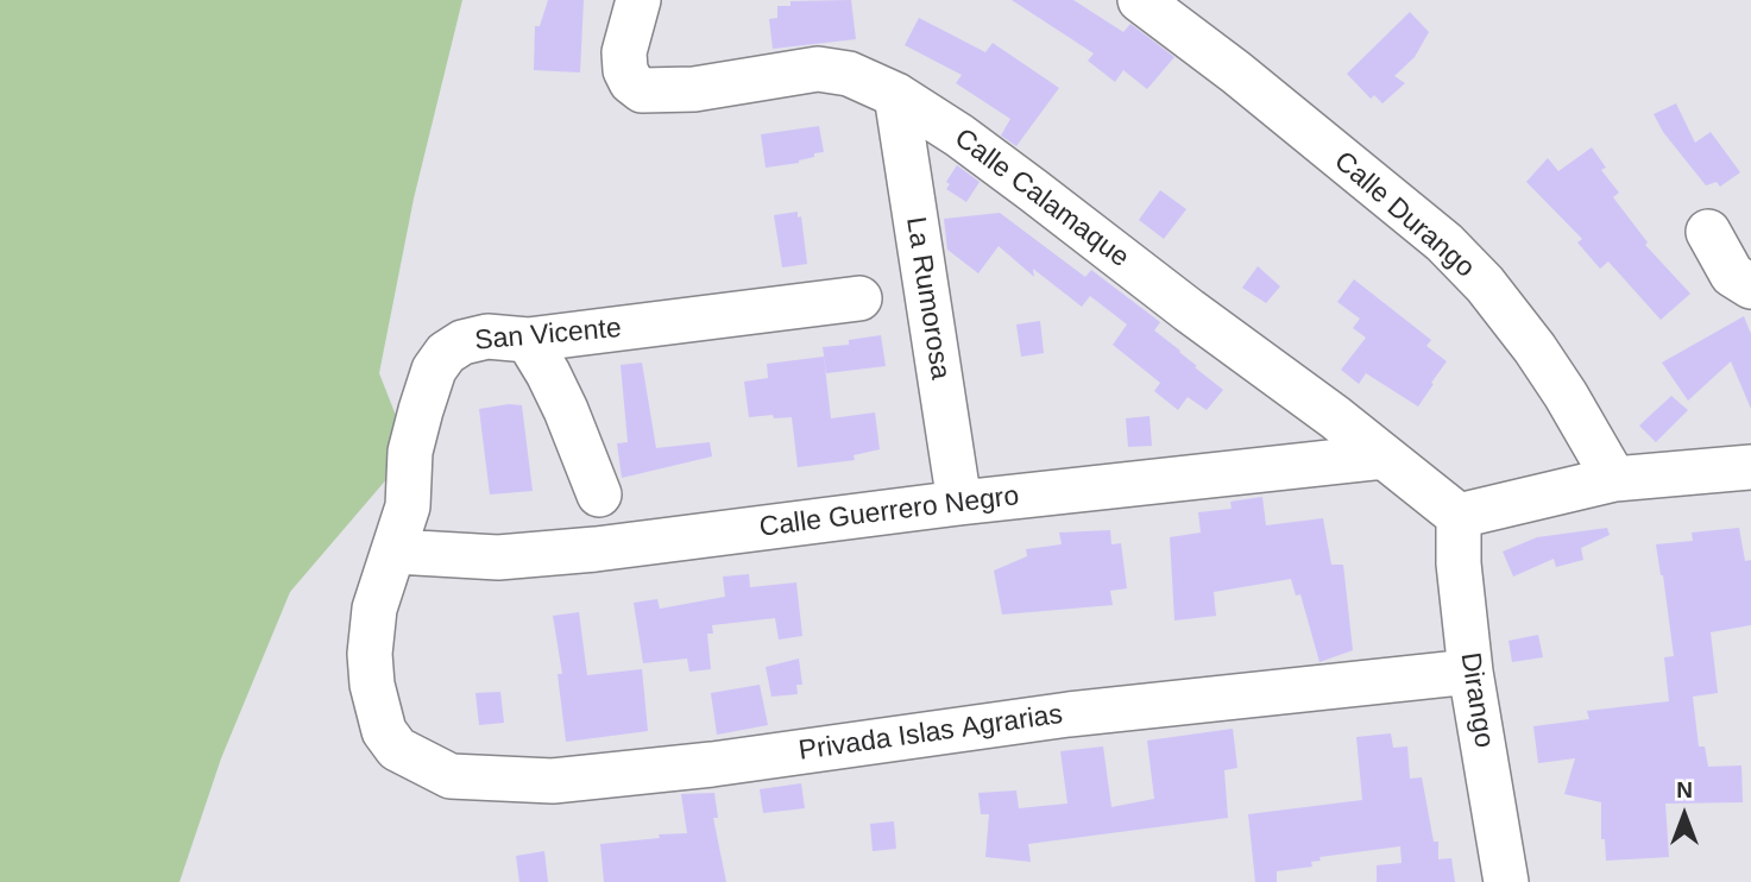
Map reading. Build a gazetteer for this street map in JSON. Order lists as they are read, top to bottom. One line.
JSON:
{"streets":{"street":["Calle Calamaque","Calle Durango","La Rumorosa","San Vicente","Calle Guerrero Negro","Dirango","Privada Islas Agrarias"]},"crossings":[["Calle Calamaque","La Rumorosa"],["Calle Calamaque","Calle Guerrero Negro"],["Calle Calamaque","Dirango"],["La Rumorosa","Calle Guerrero Negro"],["San Vicente","Calle Guerrero Negro"],["San Vicente","Privada Islas Agrarias"],["Dirango","Privada Islas Agrarias"]],"north":"top"}
